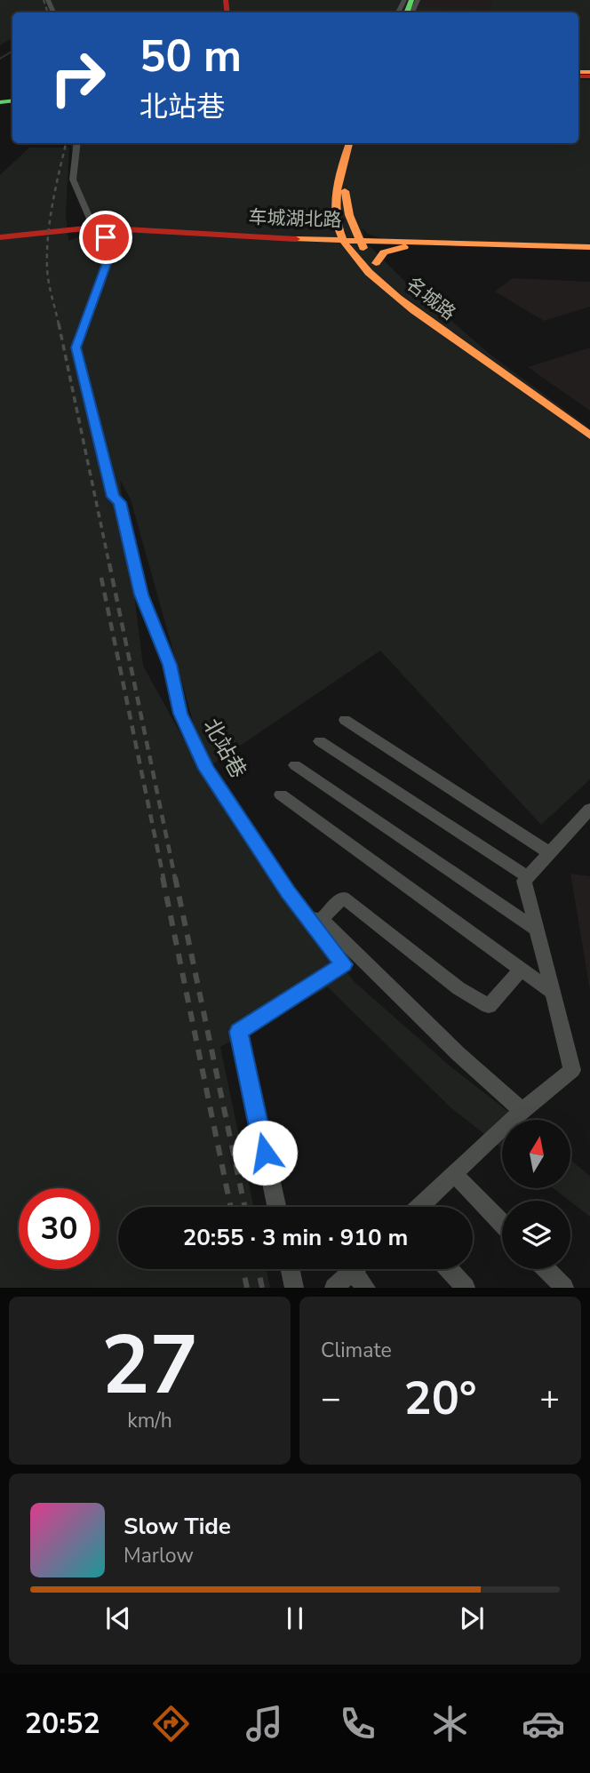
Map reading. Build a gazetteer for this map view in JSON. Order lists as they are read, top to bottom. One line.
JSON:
{"streets":{"main road":["车城湖北路","名城路"],"street":["北站巷"]},"crossings":[["车城湖北路","名城路"],["车城湖北路","北站巷"]],"north":"top","page":{"turn":["50 m","北站巷"],"limit":"30","trip":"20:55 · 3 min · 910 m","tile":[["27","km/h"],"Climate"],"heat":["−","20°","+"],"song":["Slow Tide","Marlow"],"tabs":"20:52"}}
